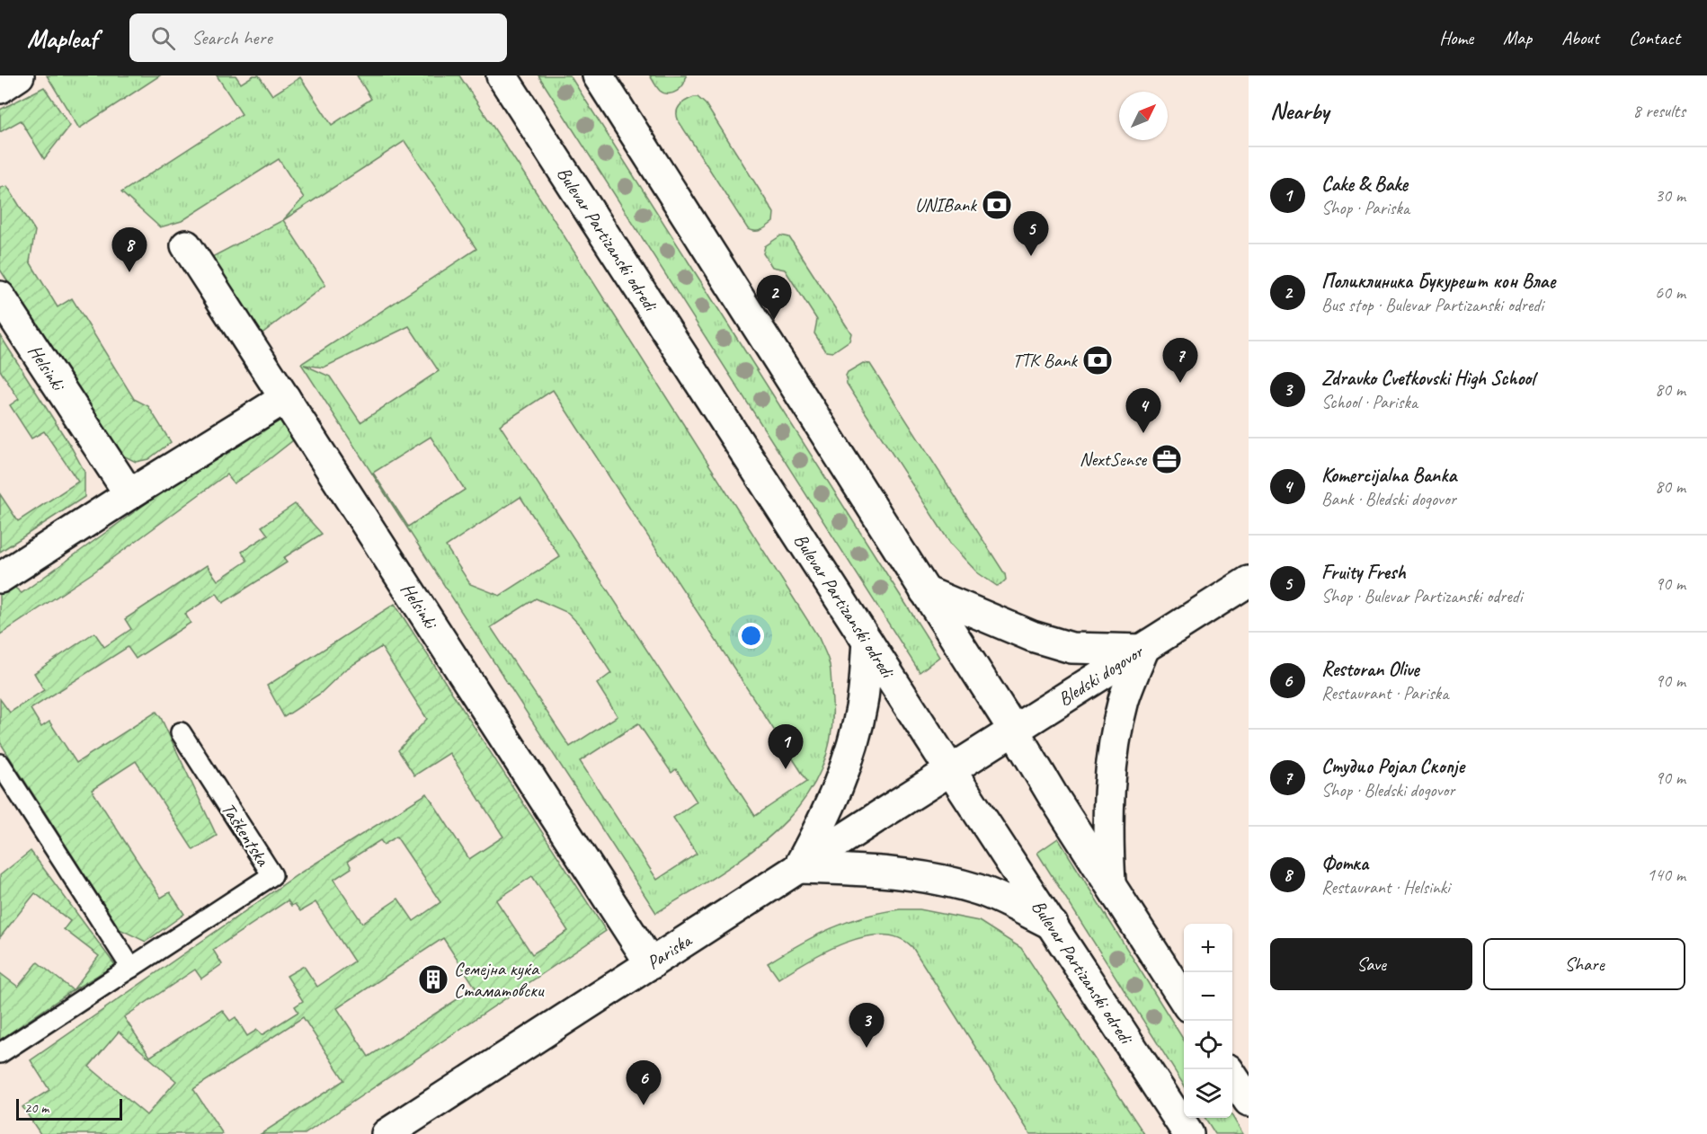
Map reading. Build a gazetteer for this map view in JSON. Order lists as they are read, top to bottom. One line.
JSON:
{"streets":{"street":["Bulevar Partizanski odredi","Helsinki","Bledski dogovor","Pariska"],"lane":["Taškentska"]},"crossings":[["Bulevar Partizanski odredi","Bledski dogovor"],["Bulevar Partizanski odredi","Pariska"],["Helsinki","Pariska"],["Bledski dogovor","Pariska"]],"places":{"bank":["UNIBank","TTK Bank"],"office":["NextSense"],"building":["Семејна куќа Стаматовски"]},"scale_bar":"20 m","north":"top right","page":{"header":"Mapleaf","search":"Search here","nav":["Home","Map","About","Contact"],"heading":["Nearby","8 results"],"list":[{"mark":"1","name":"Cake & Bake","note":"Shop · Pariska","value":"30 m"},{"mark":"2","name":"Поликлиника Букурешт кон Влае","note":"Bus stop · Bulevar Partizanski odredi","value":"60 m"},{"mark":"3","name":"Zdravko Cvetkovski High School","note":"School · Pariska","value":"80 m"},{"mark":"4","name":"Komercijalna Banka","note":"Bank · Bledski dogovor","value":"80 m"},{"mark":"5","name":"Fruity Fresh","note":"Shop · Bulevar Partizanski odredi","value":"90 m"},{"mark":"6","name":"Restoran Olive","note":"Restaurant · Pariska","value":"90 m"},{"mark":"7","name":"Студио Ројал Скопје","note":"Shop · Bledski dogovor","value":"90 m"},{"mark":"8","name":"Фотка","note":"Restaurant · Helsinki","value":"140 m"}],"pins":["5","8","2","7","4","1","3","6"],"buttons":["Save","Share"],"map_buttons":["+","−"],"scale":"20 m"}}
